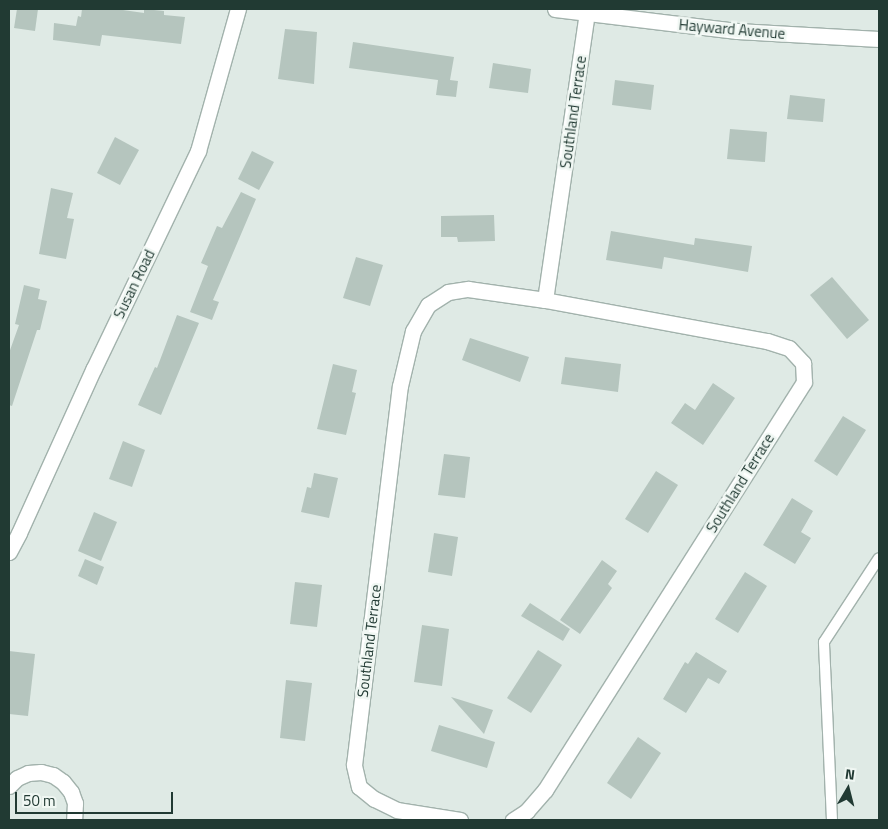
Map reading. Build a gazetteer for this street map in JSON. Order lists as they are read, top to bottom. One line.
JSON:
{"streets":{"street":["Hayward Avenue","Southland Terrace","Susan Road"]},"crossings":[["Hayward Avenue","Southland Terrace"]],"scale_bar":"50 m","north":"top"}
